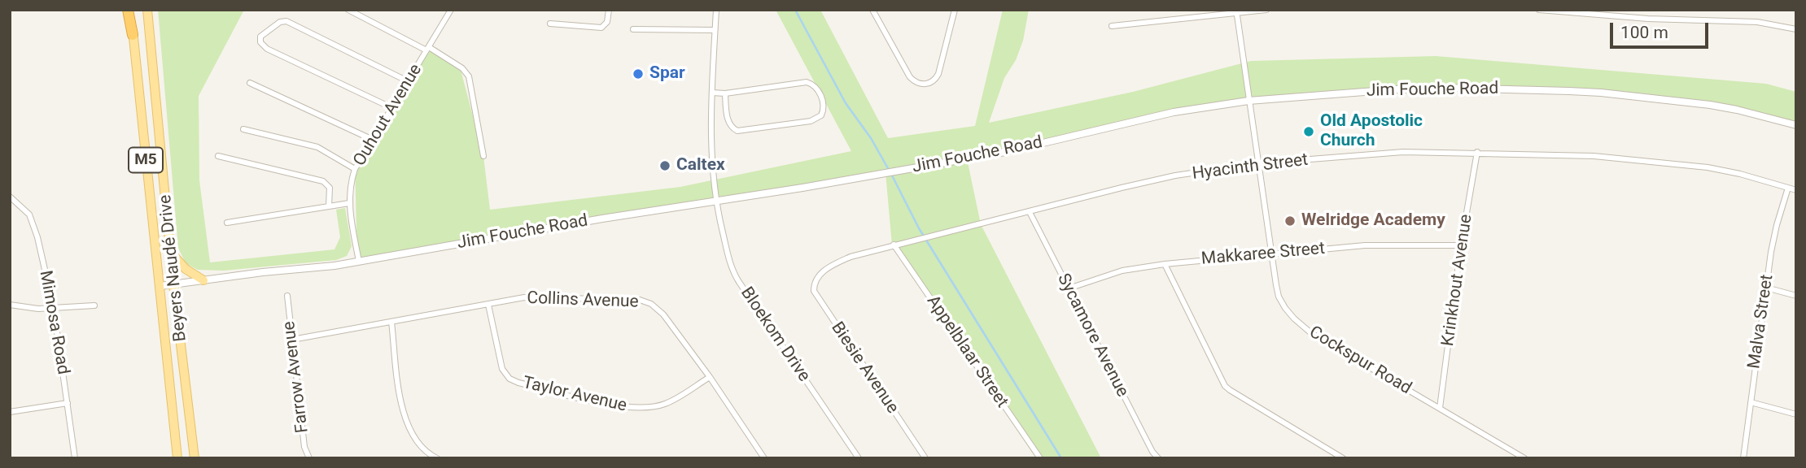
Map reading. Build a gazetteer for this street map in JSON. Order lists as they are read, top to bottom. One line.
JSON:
{"streets":{"main road":["M5","Beyers Naudé Drive"],"street":["Jim Fouche Road","Ouhout Avenue","Hyacinth Street","Makkaree Street","Krinkhout Avenue","Collins Avenue","Malva Street","Mimosa Road","Bloekom Drive","Sycamore Avenue","Appelblaar Street","Cockspur Road","Biesie Avenue","Farrow Avenue","Taylor Avenue"]},"crossings":[["Jim Fouche Road","Ouhout Avenue"],["Jim Fouche Road","Beyers Naudé Drive"],["Jim Fouche Road","Bloekom Drive"],["Jim Fouche Road","Cockspur Road"],["Hyacinth Street","Krinkhout Avenue"],["Hyacinth Street","Malva Street"],["Hyacinth Street","Sycamore Avenue"],["Hyacinth Street","Appelblaar Street"],["Hyacinth Street","Cockspur Road"],["Hyacinth Street","Biesie Avenue"],["Makkaree Street","Krinkhout Avenue"],["Makkaree Street","Sycamore Avenue"],["Makkaree Street","Cockspur Road"],["Krinkhout Avenue","Cockspur Road"],["Collins Avenue","Farrow Avenue"],["Collins Avenue","Taylor Avenue"]],"places":["Spar","Old Apostolic Church","Caltex","Welridge Academy"],"scale_bar":"100 m"}
